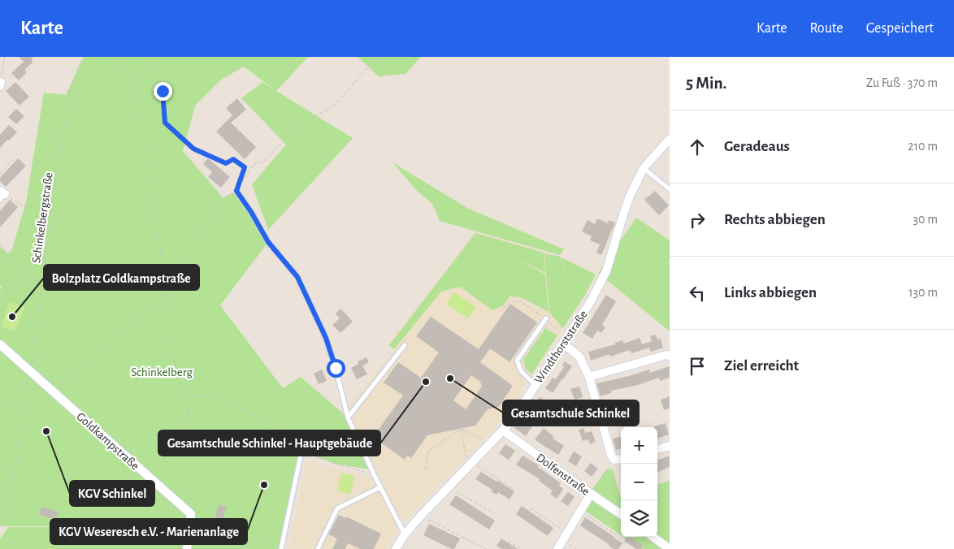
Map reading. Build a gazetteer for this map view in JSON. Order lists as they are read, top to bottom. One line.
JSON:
{"streets":{"street":["Windthorststraße","Goldkampstraße","Dolfenstraße"],"path":["Schinkelbergstraße"]},"crossings":[["Schinkelbergstraße","Goldkampstraße"],["Windthorststraße","Dolfenstraße"]],"parks":["Schinkelberg"],"places":["Bolzplatz Goldkampstraße","Gesamtschule Schinkel","Gesamtschule Schinkel - Hauptgebäude","KGV Schinkel","KGV Weseresch e.V. - Marienanlage"],"page":{"header":"Karte","nav":["Karte","Route","Gespeichert"],"heading":["5 Min.","Zu Fuß · 370 m"],"list":[["Geradeaus","210 m"],["Rechts abbiegen","30 m"],["Links abbiegen","130 m"],"Ziel erreicht"],"map_buttons":["+","−"]}}
